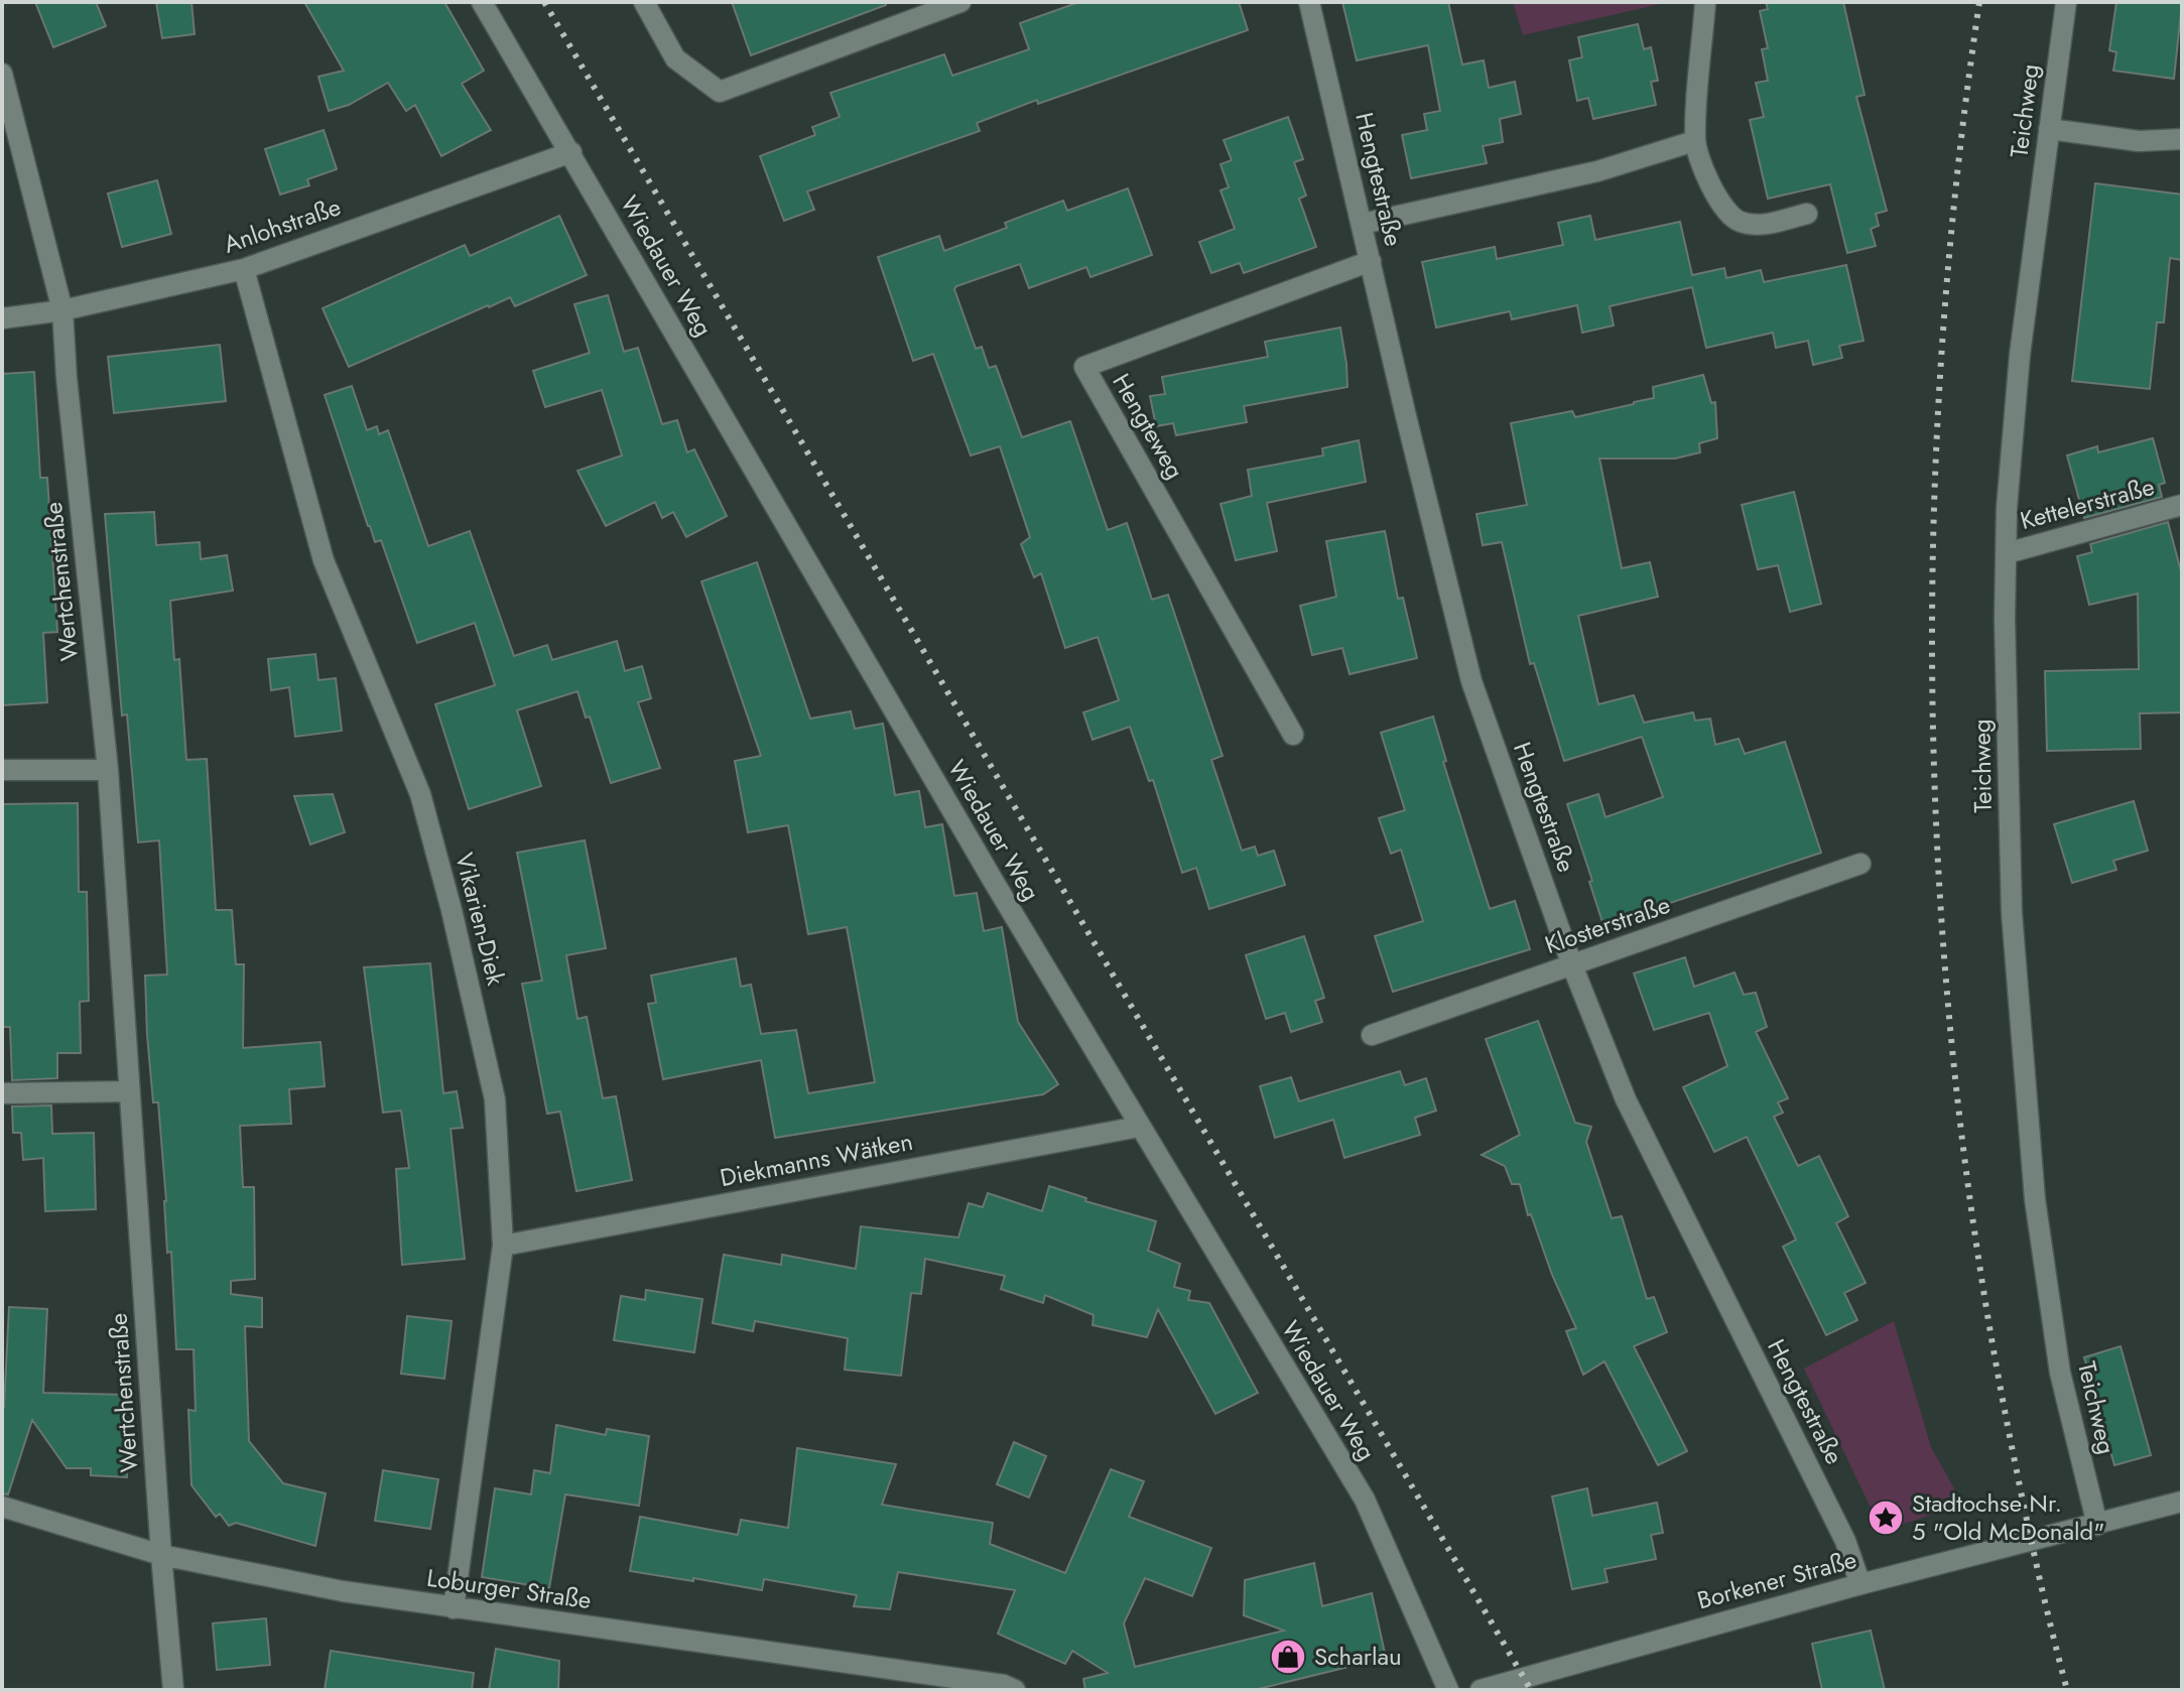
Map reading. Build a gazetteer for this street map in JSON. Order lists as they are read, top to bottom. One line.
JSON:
{"streets":{"street":["Teichweg","Hengtestraße","Anlohstraße","Wiedauer Weg","Hengteweg","Kettelerstraße","Wertchenstraße","Vikarien-Diek","Klosterstraße","Diekmanns Wätken","Borkener Straße","Loburger Straße"]},"crossings":[["Teichweg","Kettelerstraße"],["Teichweg","Borkener Straße"],["Hengtestraße","Hengteweg"],["Hengtestraße","Klosterstraße"],["Hengtestraße","Borkener Straße"],["Anlohstraße","Wiedauer Weg"],["Anlohstraße","Wertchenstraße"],["Anlohstraße","Vikarien-Diek"],["Wiedauer Weg","Diekmanns Wätken"],["Wertchenstraße","Loburger Straße"],["Vikarien-Diek","Diekmanns Wätken"],["Vikarien-Diek","Loburger Straße"]],"places":{"place":["Stadtochse Nr. 5 \"Old McDonald\""],"shop":["Scharlau"]}}
